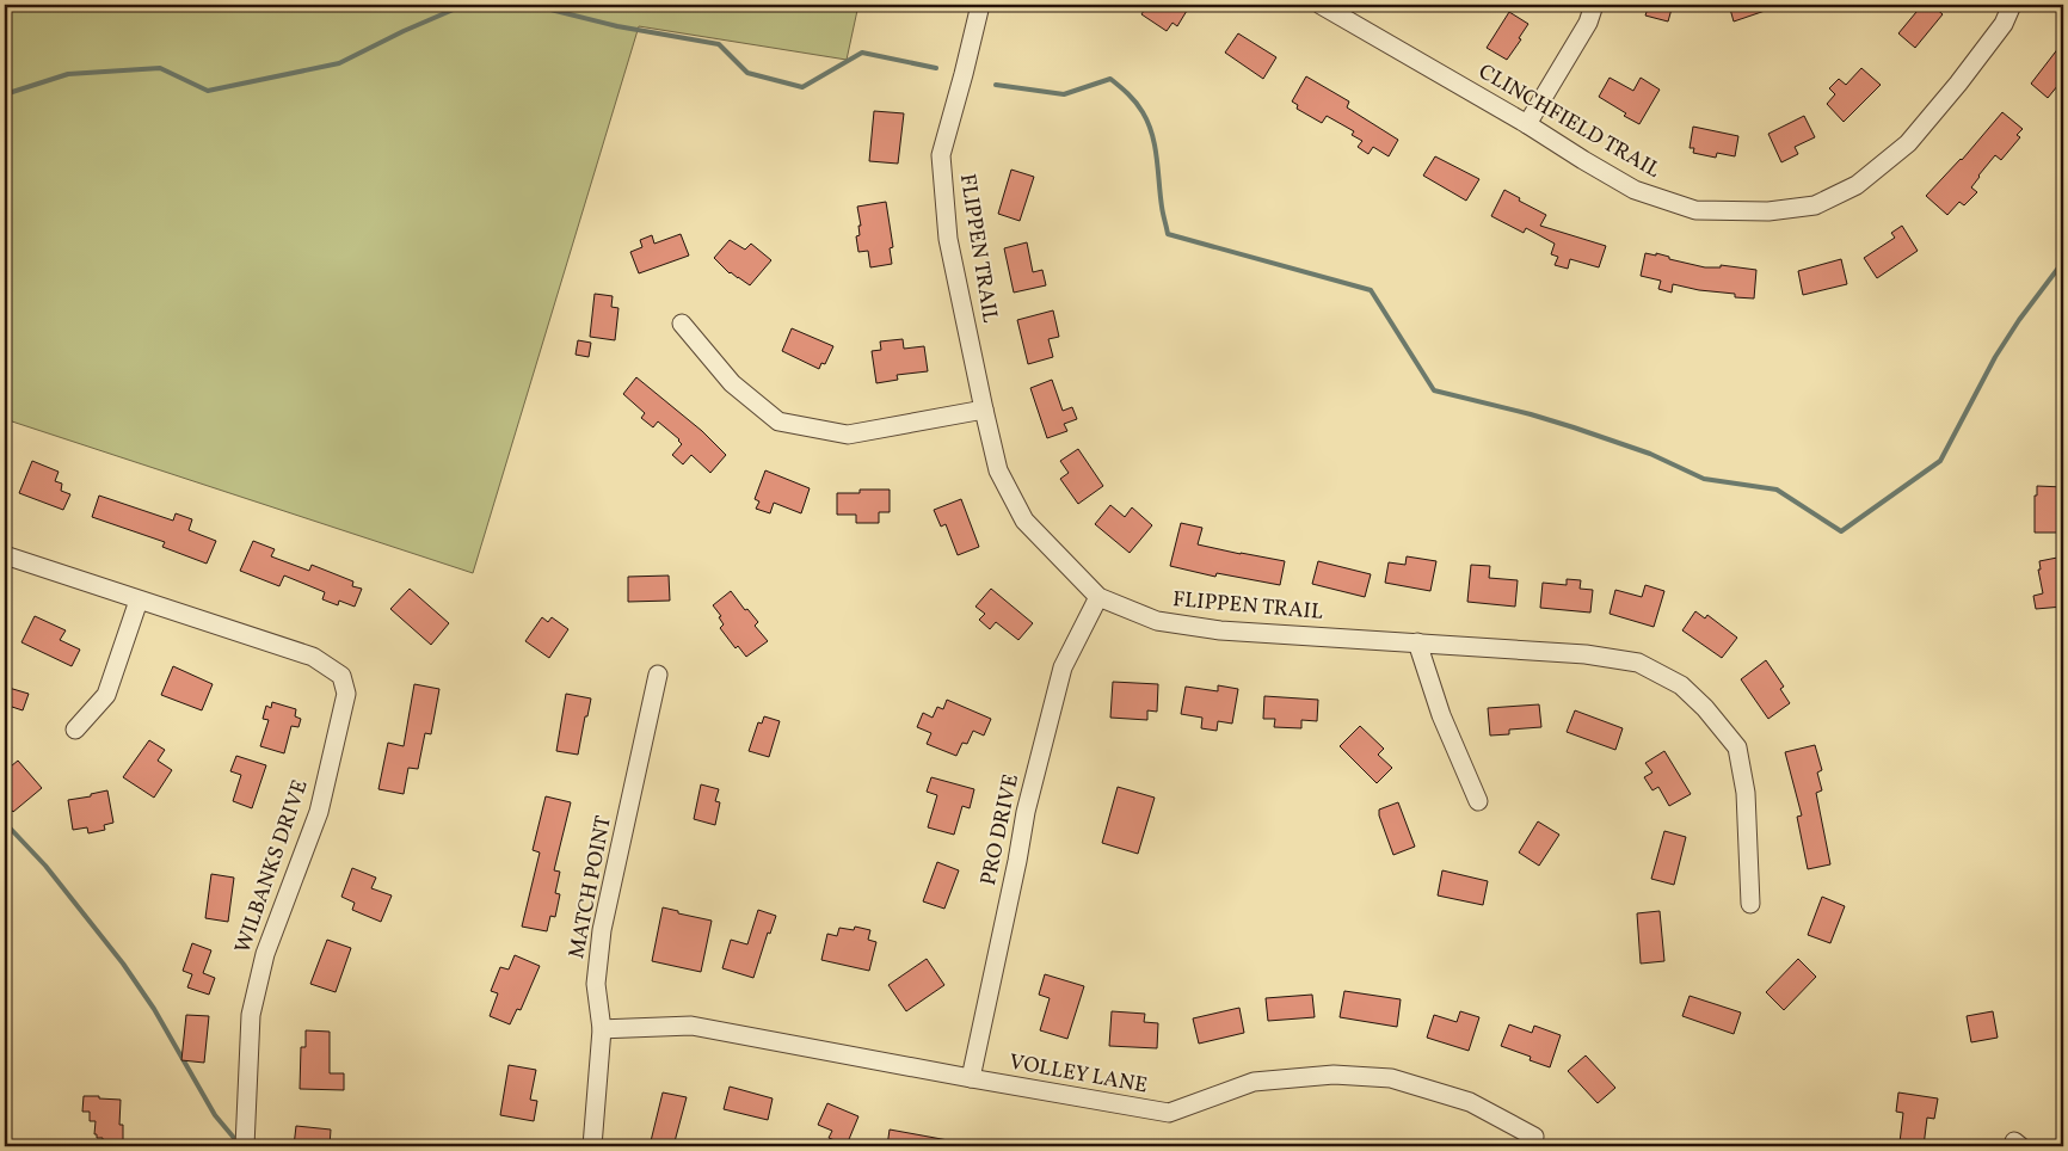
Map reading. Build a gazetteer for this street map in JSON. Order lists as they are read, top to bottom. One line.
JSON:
{"streets":{"street":["CLINCHFIELD TRAIL","FLIPPEN TRAIL","PRO DRIVE","WILBANKS DRIVE","MATCH POINT","VOLLEY LANE"]},"crossings":[["FLIPPEN TRAIL","PRO DRIVE"],["PRO DRIVE","VOLLEY LANE"],["MATCH POINT","VOLLEY LANE"]]}
